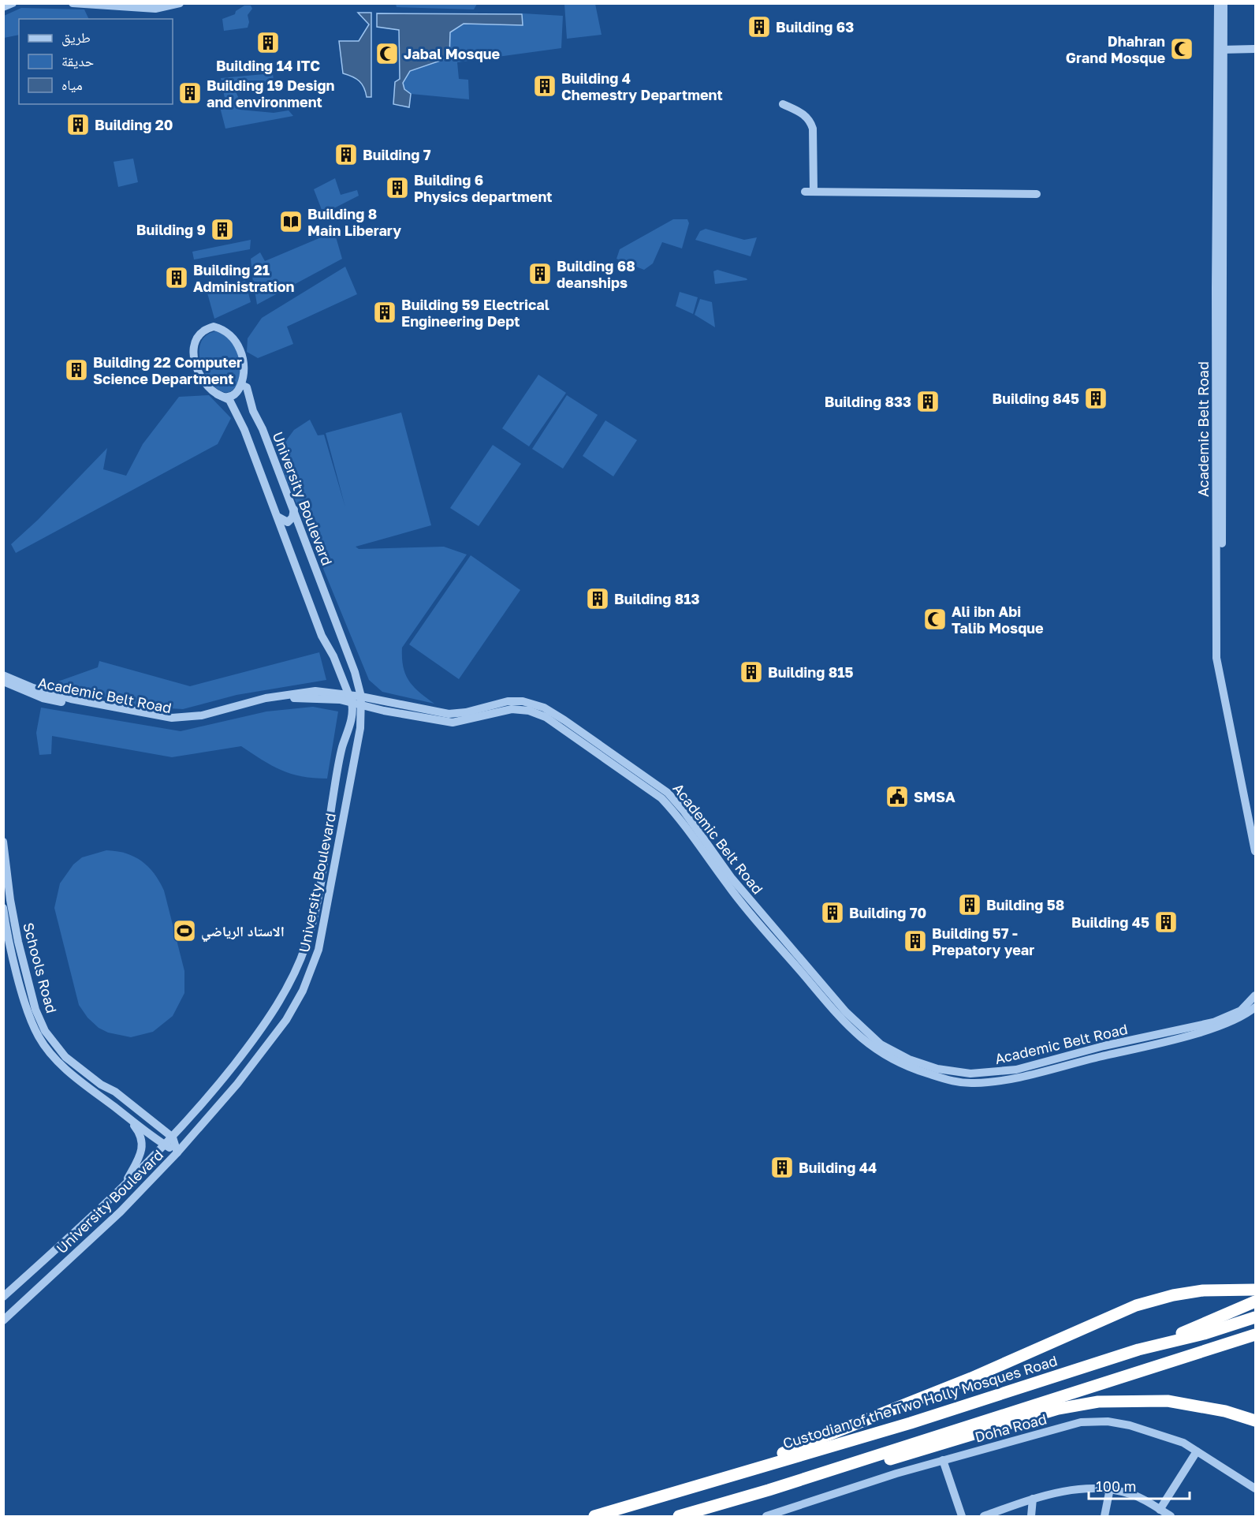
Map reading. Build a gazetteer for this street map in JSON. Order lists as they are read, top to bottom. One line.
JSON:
{"streets":{"highway":["Custodian of the Two Holly Mosques Road"],"street":["Academic Belt Road","University Boulevard","Schools Road","Doha Road"]},"crossings":[["Academic Belt Road","University Boulevard"],["University Boulevard","Schools Road"]],"places":{"building":["Building 63","Building 14 ITC","Building 4 Chemestry Department","Building 19 Design and environment","Building 20","Building 7","Building 6 Physics department","Building 9","Building 68 deanships","Building 21 Administration","Building 59 Electrical Engineering Dept","Building 22 Computer Science Department","Building 845","Building 833","Building 813","Building 815","Building 58","Building 70","Building 45","Building 57 - Prepatory year","Building 44"],"mosque":["Dhahran Grand Mosque","Jabal Mosque","Ali ibn Abi Talib Mosque"],"library":["Building 8 Main Liberary"],"public building":["SMSA"],"sports":["الاستاد الرياضي"]},"legend":["طريق","حديقة","مياه"],"scale_bar":"100 m"}
